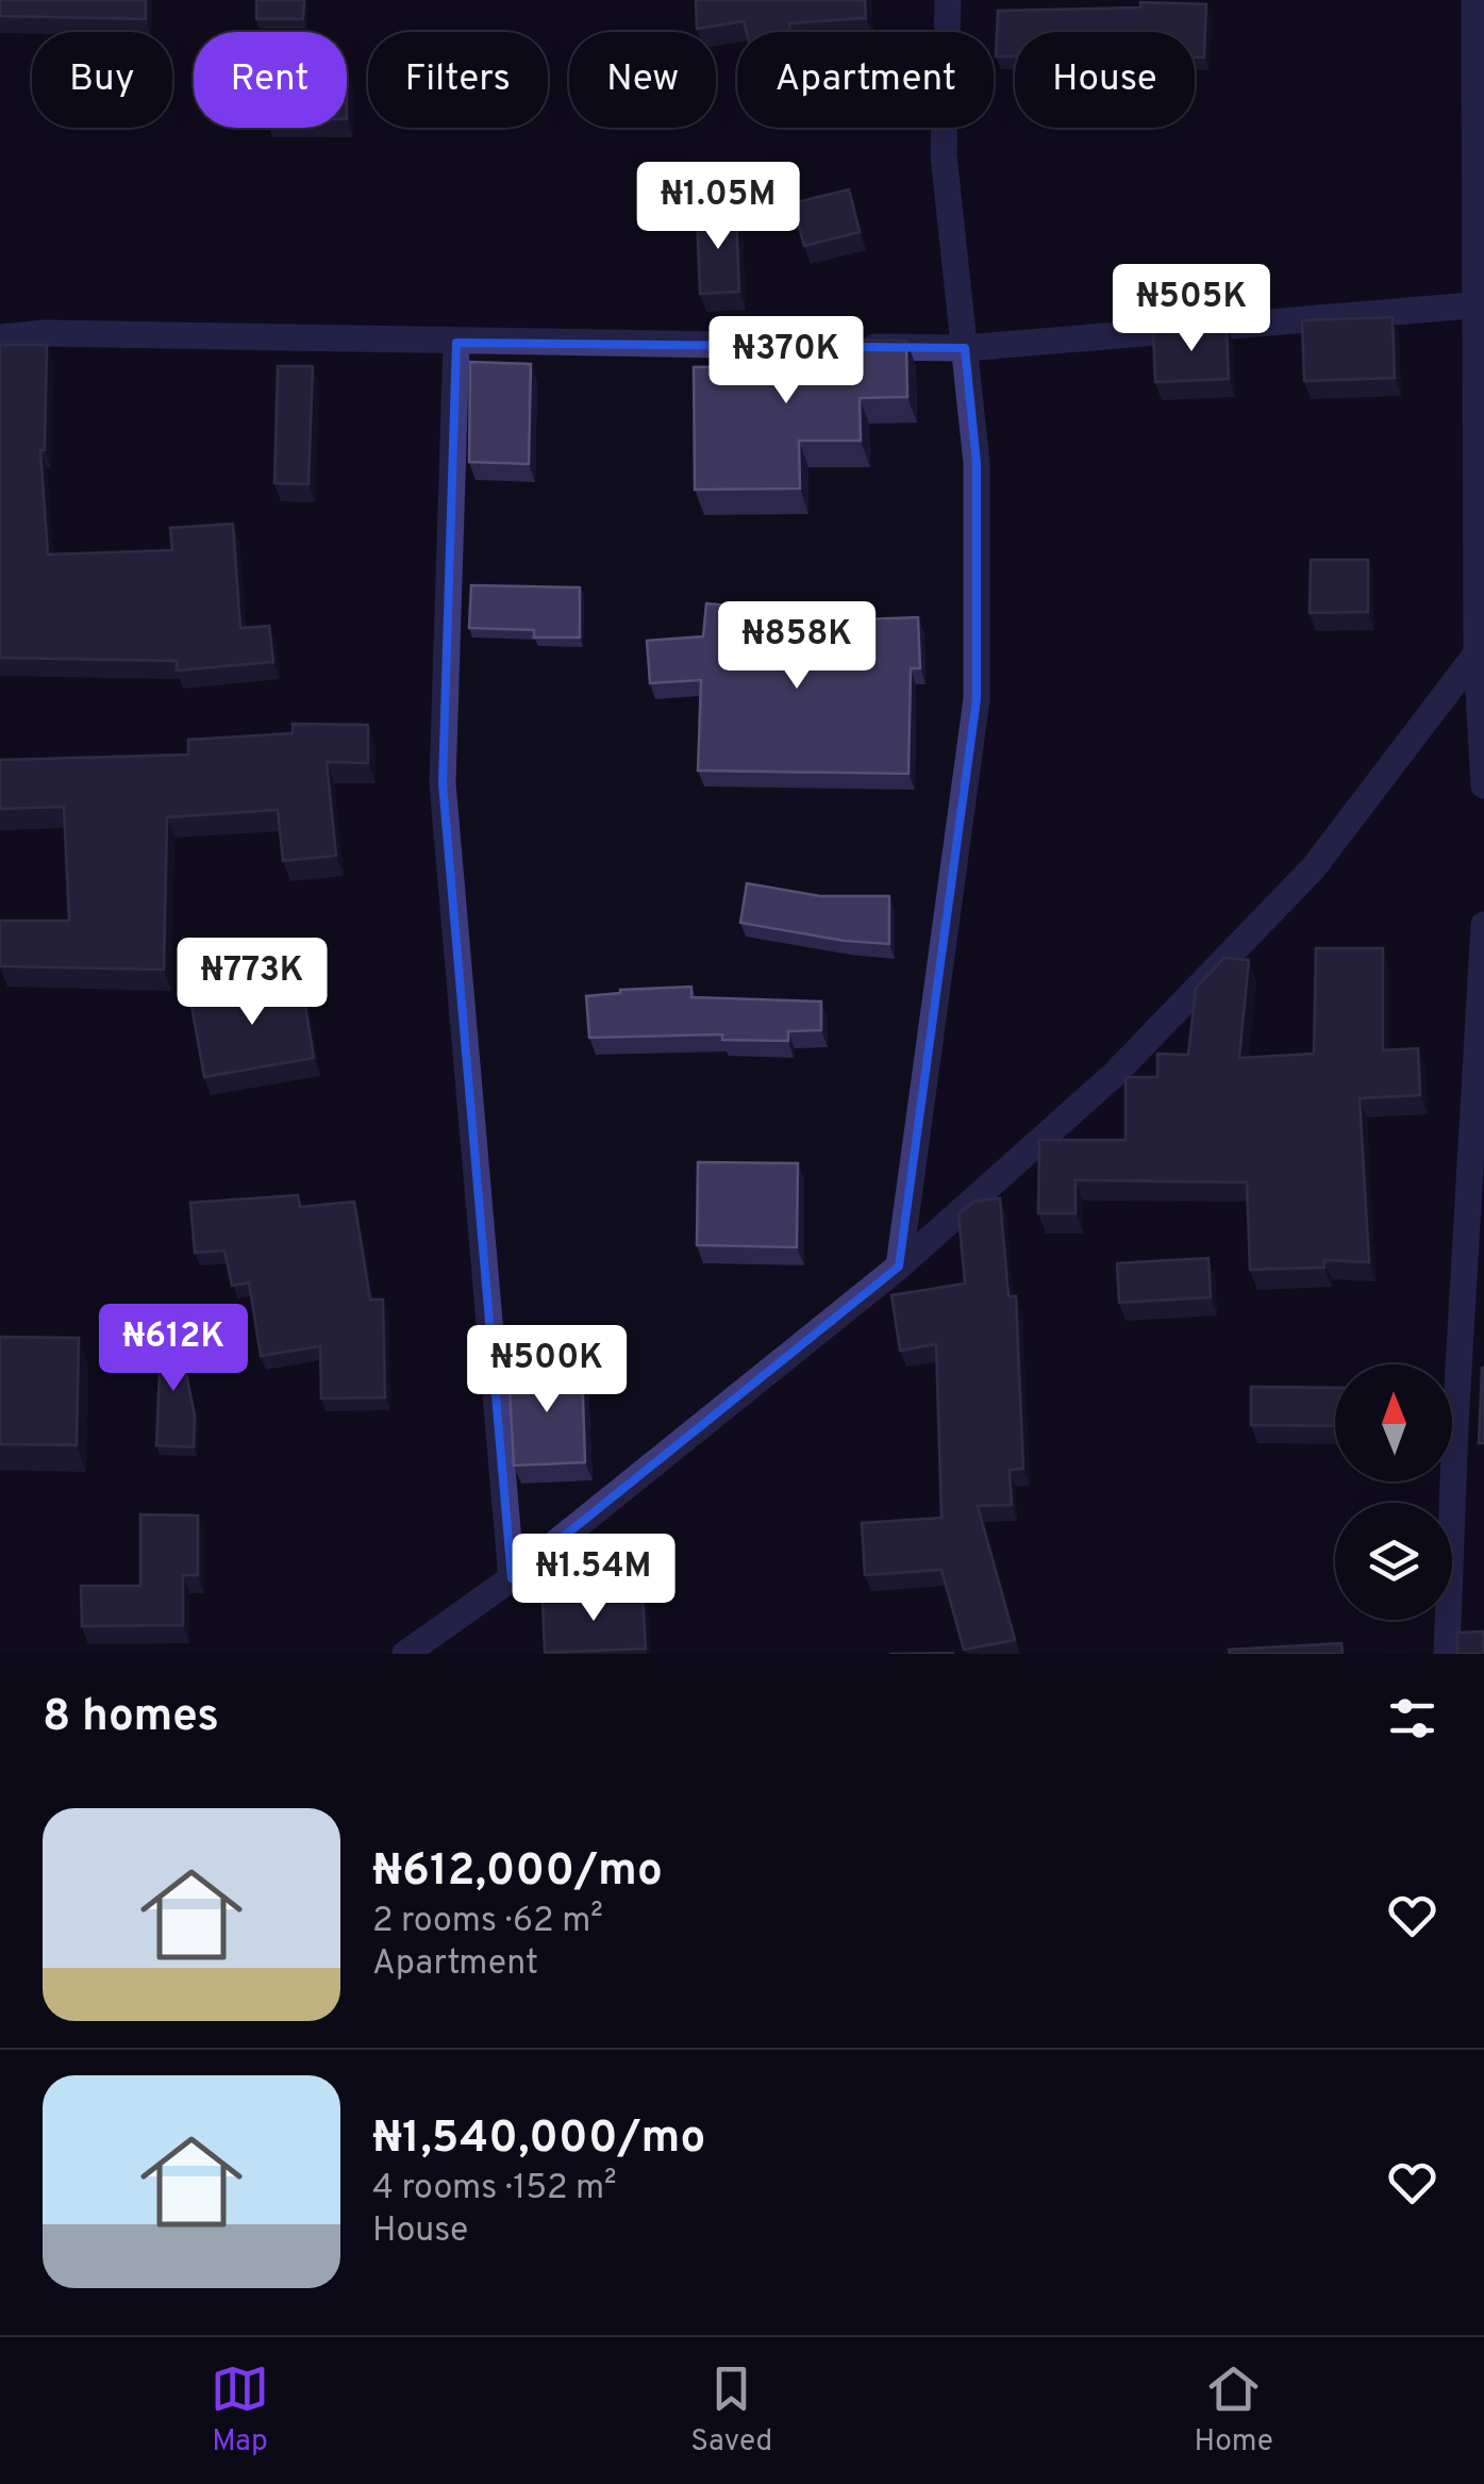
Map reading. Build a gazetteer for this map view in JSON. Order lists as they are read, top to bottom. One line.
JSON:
{"north":"top","page":{"chip":["Buy","Rent","Filters","New","Apartment","House"],"price":["₦1.05M","₦505K","₦370K","₦858K","₦773K","₦612K","₦500K","₦1.54M"],"heading":"8 homes","list":[{"name":"₦612,000/mo","note":"2 rooms · 62 m² · Apartment"},{"name":"₦1,540,000/mo","note":"4 rooms · 152 m² · House"}],"tabs":["Map","Saved","Home"]}}
